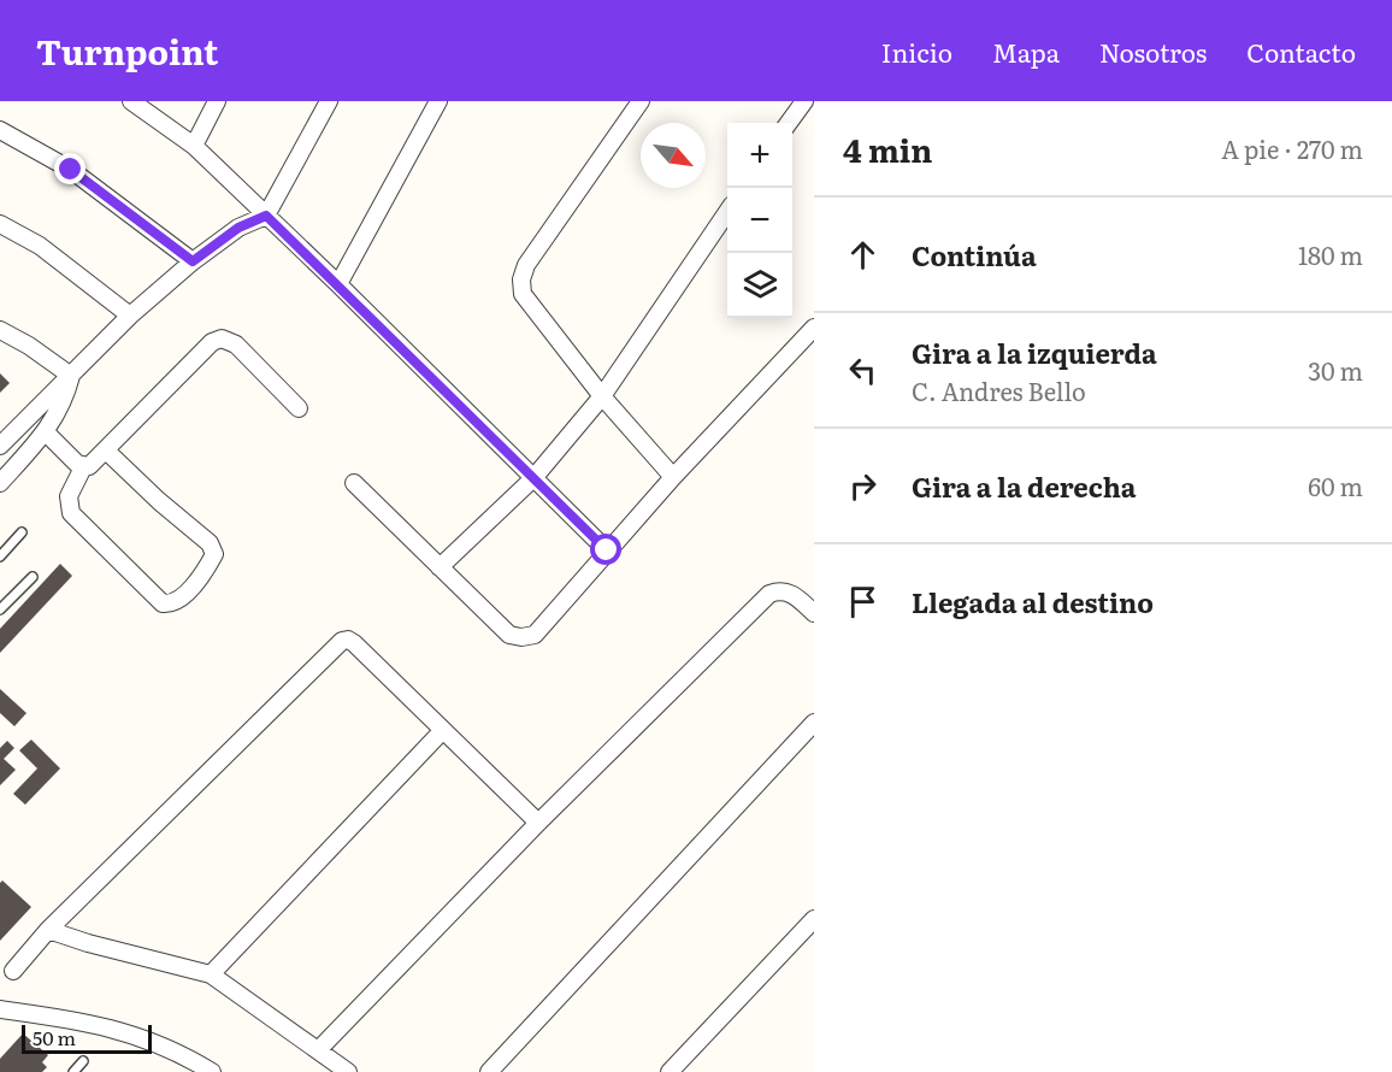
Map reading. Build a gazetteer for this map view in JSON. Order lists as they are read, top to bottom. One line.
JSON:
{"scale_bar":"50 m","north":"bottom right","page":{"header":"Turnpoint","nav":["Inicio","Mapa","Nosotros","Contacto"],"heading":["4 min","A pie · 270 m"],"map_buttons":["+","−"],"list":[["Continúa","180 m"],["Gira a la izquierda","C. Andres Bello","30 m"],["Gira a la derecha","60 m"],"Llegada al destino"],"scale":"50 m"}}
